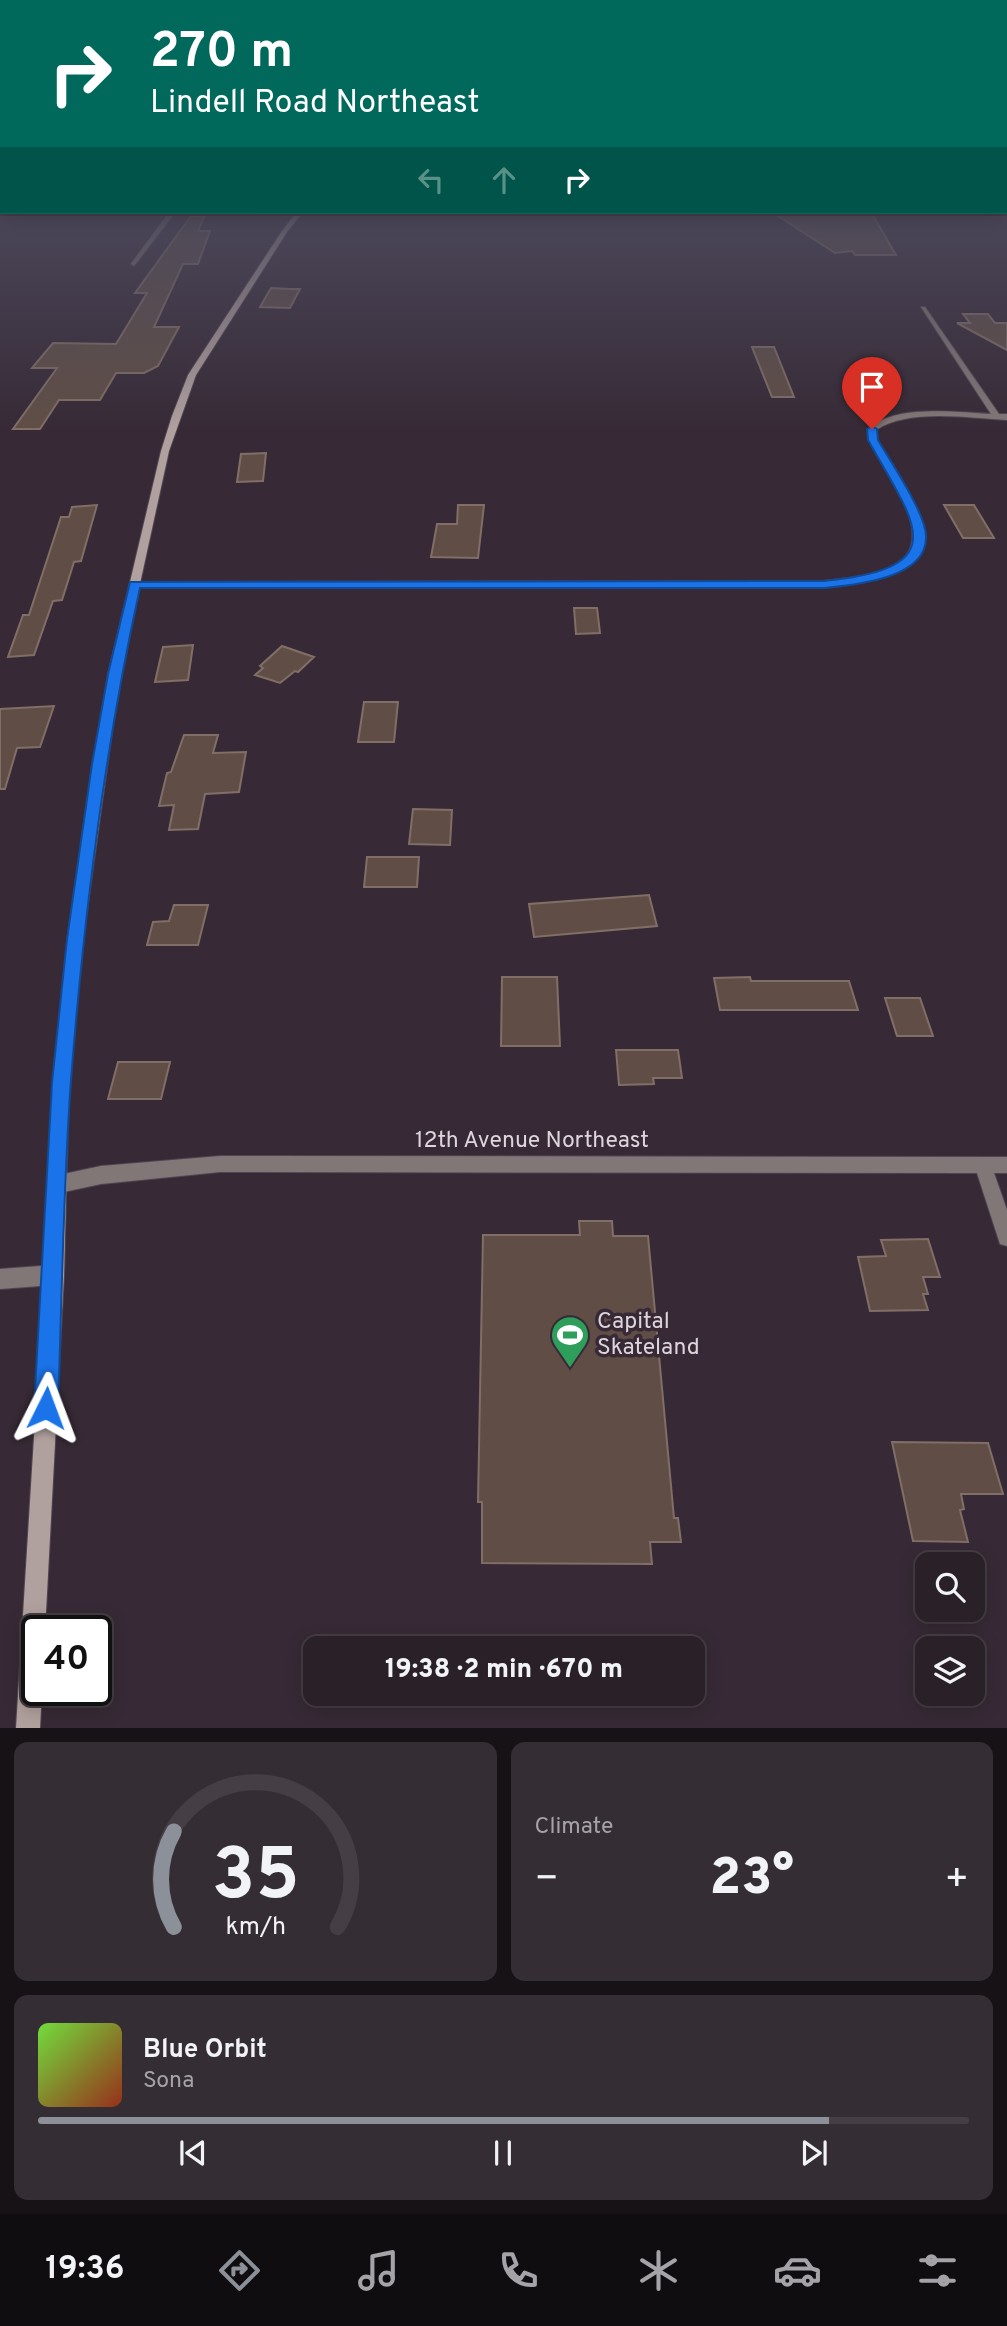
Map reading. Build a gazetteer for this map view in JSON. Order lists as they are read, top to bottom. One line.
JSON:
{"streets":{"street":["12th Avenue Northeast"]},"places":{"sports":["Capital Skateland"]},"page":{"turn":["270 m","Lindell Road Northeast"],"limit":"40","trip":"19:38 · 2 min · 670 m","tile":"Climate","heat":["−","23°","+"],"song":["Blue Orbit","Sona"],"tabs":"19:36","gauge":["35","km/h"]}}
